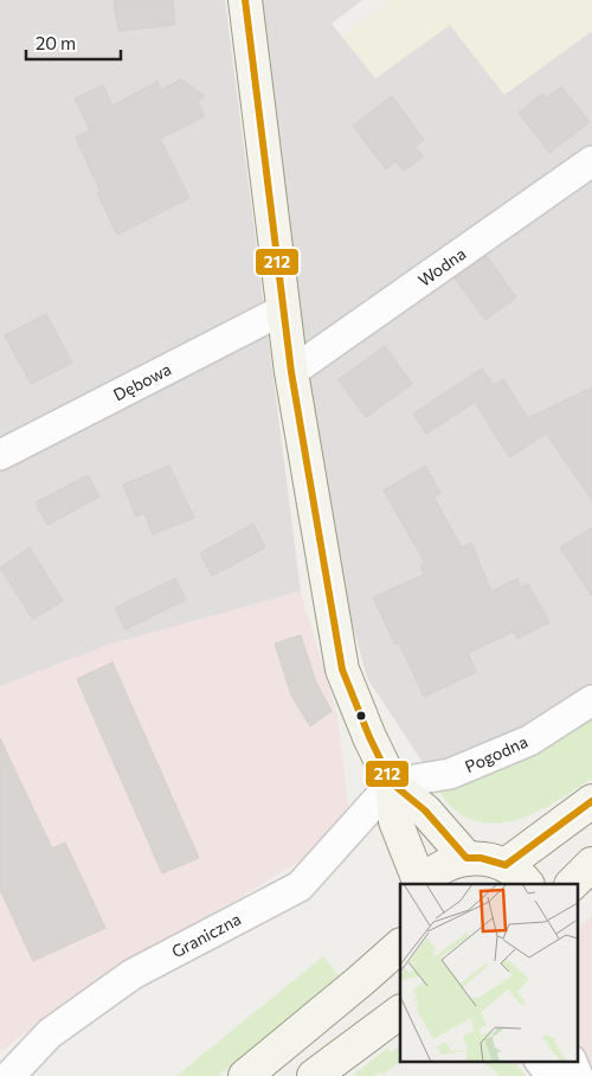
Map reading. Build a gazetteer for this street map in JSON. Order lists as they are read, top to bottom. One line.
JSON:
{"streets":{"street":["Wodna","Dębowa","Pogodna","Graniczna"]},"crossings":[["Pogodna","Graniczna"]],"lines":["transit line 212"],"scale_bar":"20 m"}
